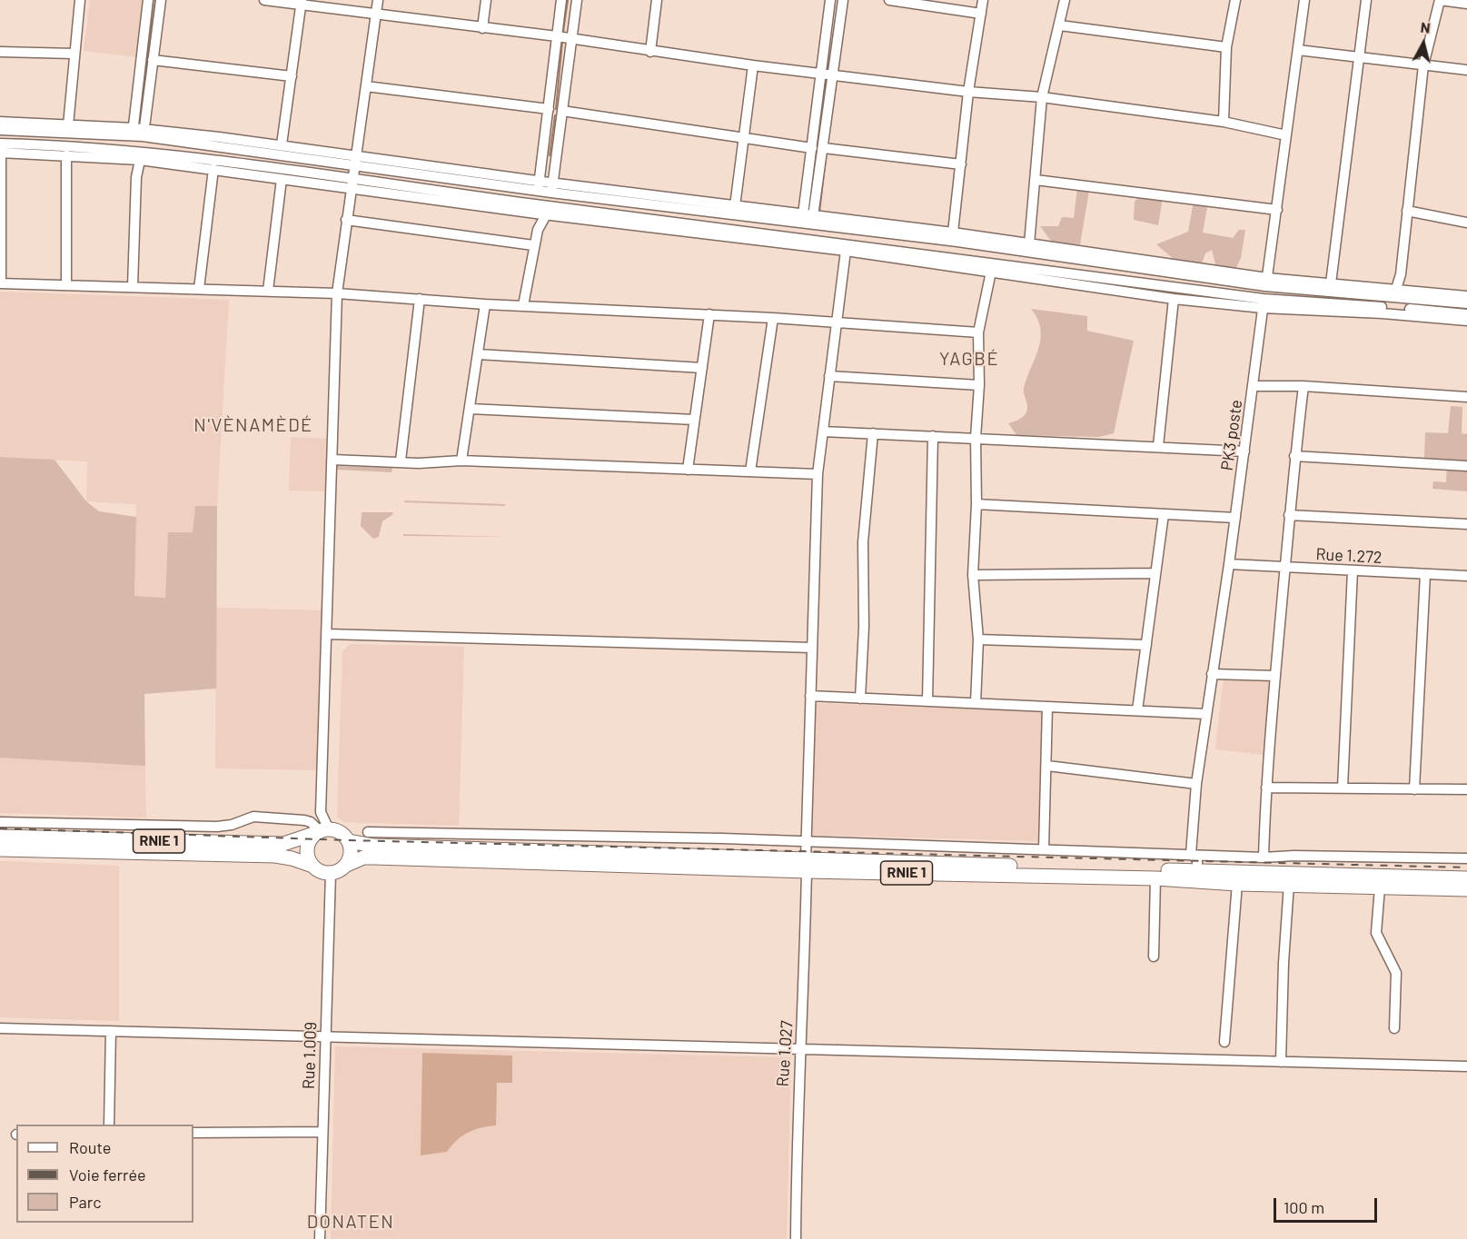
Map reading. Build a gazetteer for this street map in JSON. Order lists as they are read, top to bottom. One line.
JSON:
{"streets":{"highway":["RNIE 1"],"street":["PK3 poste","Rue 1.272","Rue 1.027","Rue 1.009"]},"crossings":[["PK3 poste","Rue 1.272"],["PK3 poste","RNIE 1"],["RNIE 1","Rue 1.027"],["RNIE 1","Rue 1.009"]],"districts":["YAGBÉ","N'VÈNAMÈDÉ","DONATEN"],"legend":["Route","Voie ferrée","Parc"],"scale_bar":"100 m","north":"top"}
